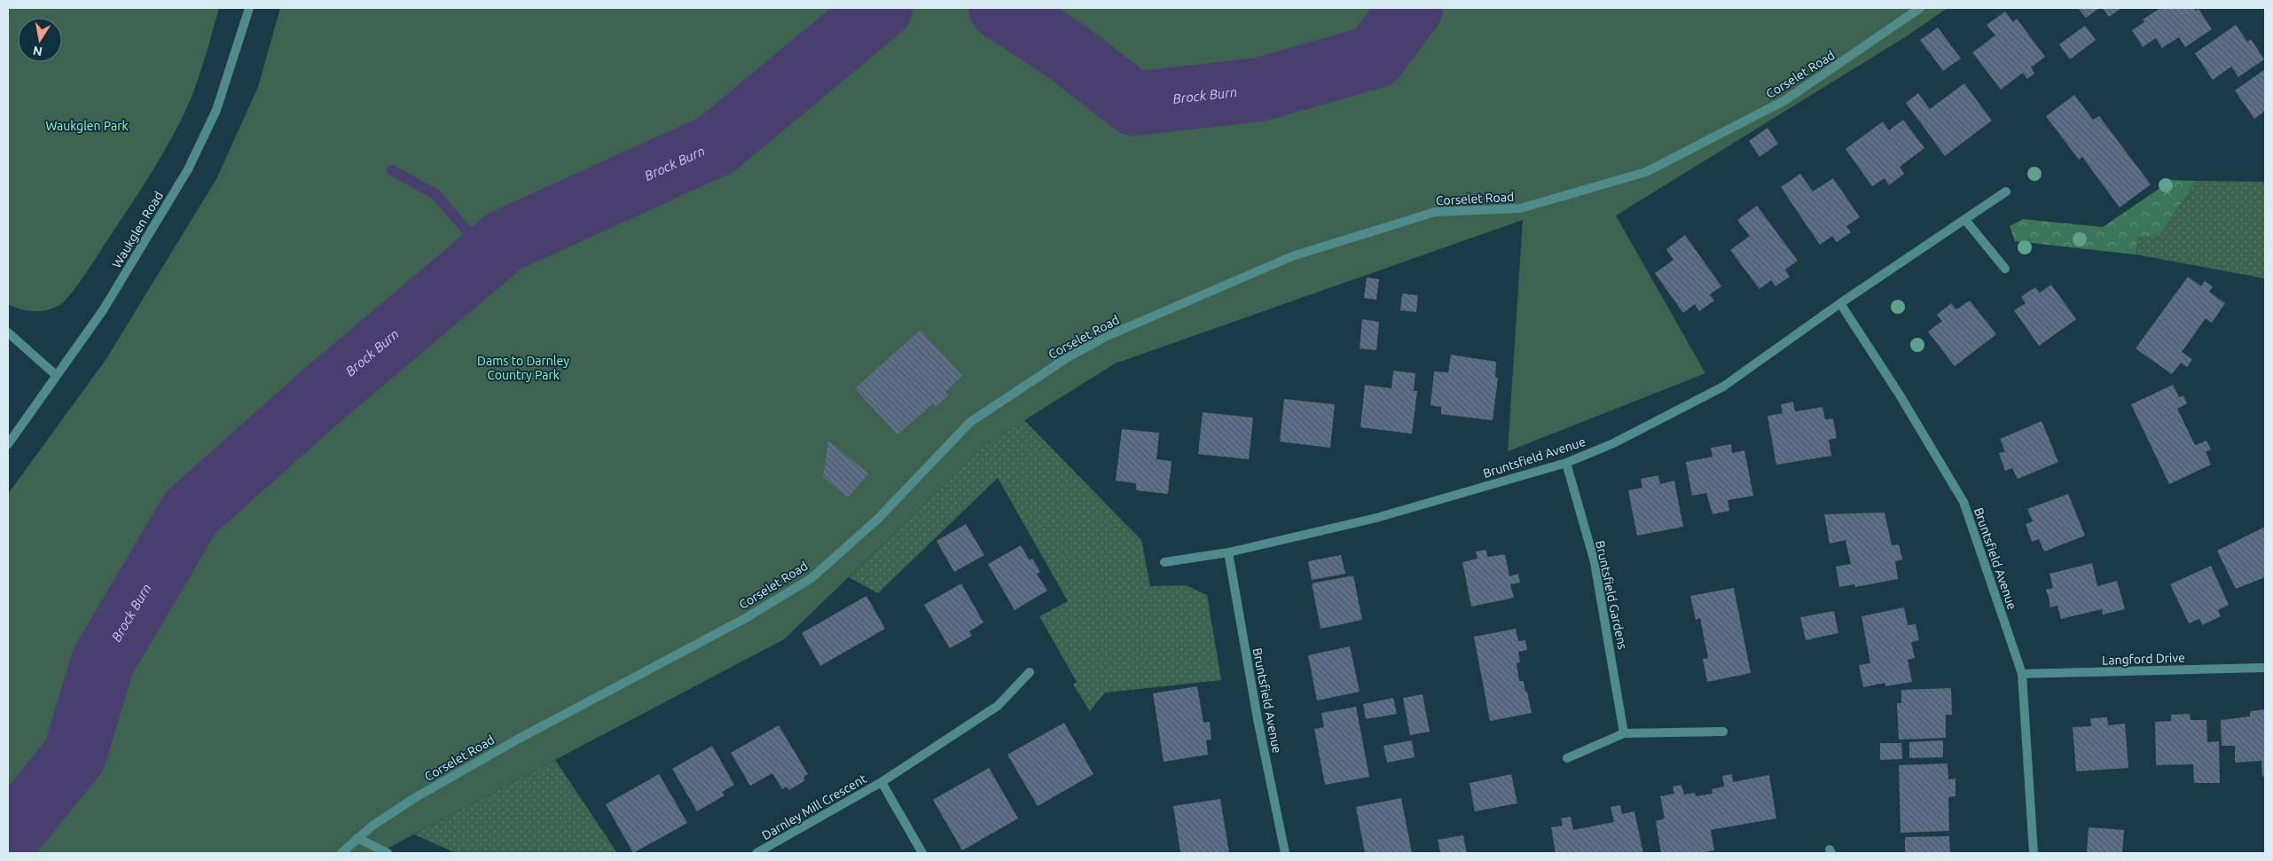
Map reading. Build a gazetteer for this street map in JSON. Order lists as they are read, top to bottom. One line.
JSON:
{"streets":{"street":["Corselet Road","Waukglen Road","Bruntsfield Avenue","Bruntsfield Gardens","Langford Drive","Darnley Mill Crescent"]},"crossings":[["Bruntsfield Avenue","Bruntsfield Gardens"],["Bruntsfield Avenue","Langford Drive"]],"water":["Brock Burn"],"parks":["Waukglen Park","Dams to Darnley Country Park"],"north":"bottom"}
